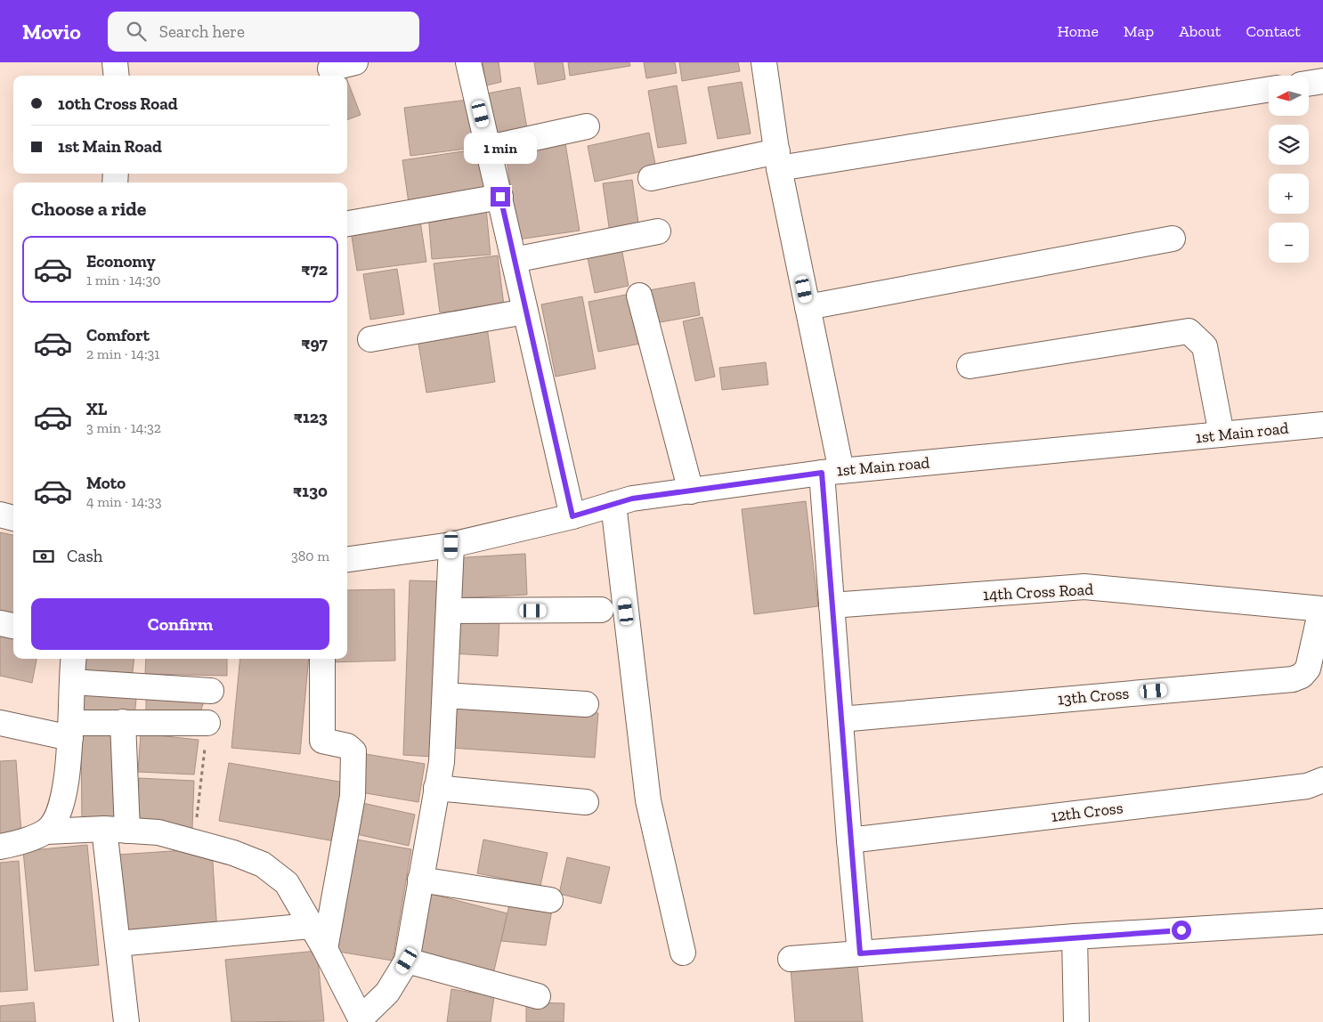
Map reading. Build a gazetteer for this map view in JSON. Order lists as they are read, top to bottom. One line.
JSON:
{"streets":{"street":["1st Main road","14th Cross Road","13th Cross","12th Cross"]},"crossings":[["1st Main road","14th Cross Road"],["1st Main road","13th Cross"],["1st Main road","12th Cross"],["14th Cross Road","13th Cross"]],"north":"left","page":{"header":"Movio","search":"Search here","nav":["Home","Map","About","Contact"],"map_buttons":["+","−"],"banner":["10th Cross Road","1st Main Road"],"bubble":"1 min","heading":"Choose a ride","list":[{"name":"Economy","note":"1 min · 14:30","value":"₹72"},{"name":"Comfort","note":"2 min · 14:31","value":"₹97"},{"name":"XL","note":"3 min · 14:32","value":"₹123"},{"name":"Moto","note":"4 min · 14:33","value":"₹130"}],"pay":["Cash","380 m"],"buttons":"Confirm"}}
